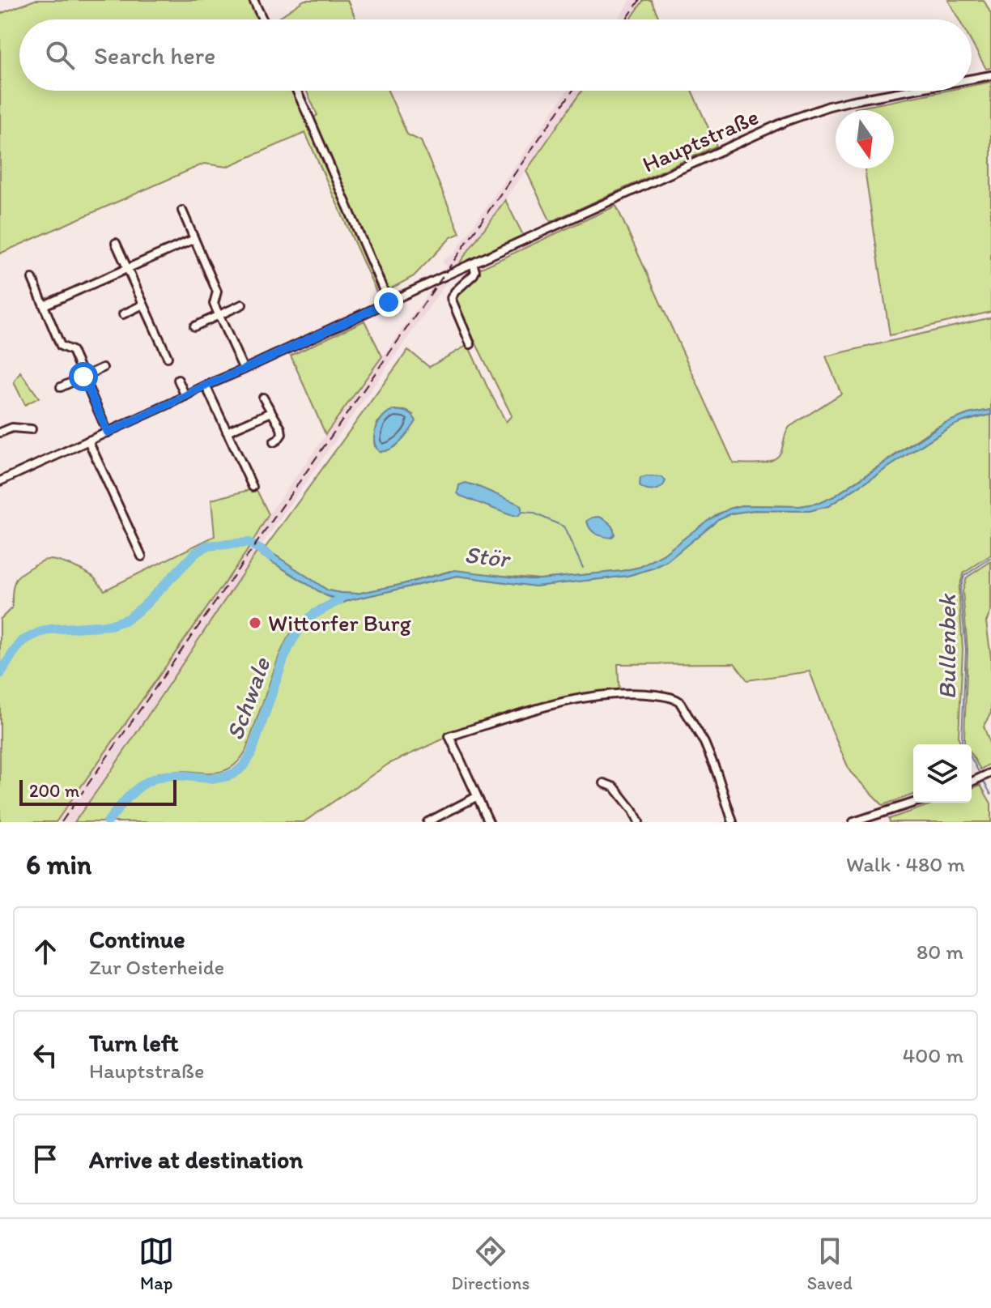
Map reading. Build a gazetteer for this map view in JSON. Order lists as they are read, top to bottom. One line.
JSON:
{"streets":{"street":["Hauptstraße"]},"water":["Stör","Bullenbek","Schwale"],"places":["Wittorfer Burg"],"scale_bar":"200 m","north":"bottom","page":{"search":"Search here","scale":"200 m","heading":["6 min","Walk · 480 m"],"list":[["Continue","Zur Osterheide","80 m"],["Turn left","Hauptstraße","400 m"],"Arrive at destination"],"nav":["Map","Directions","Saved"]}}
